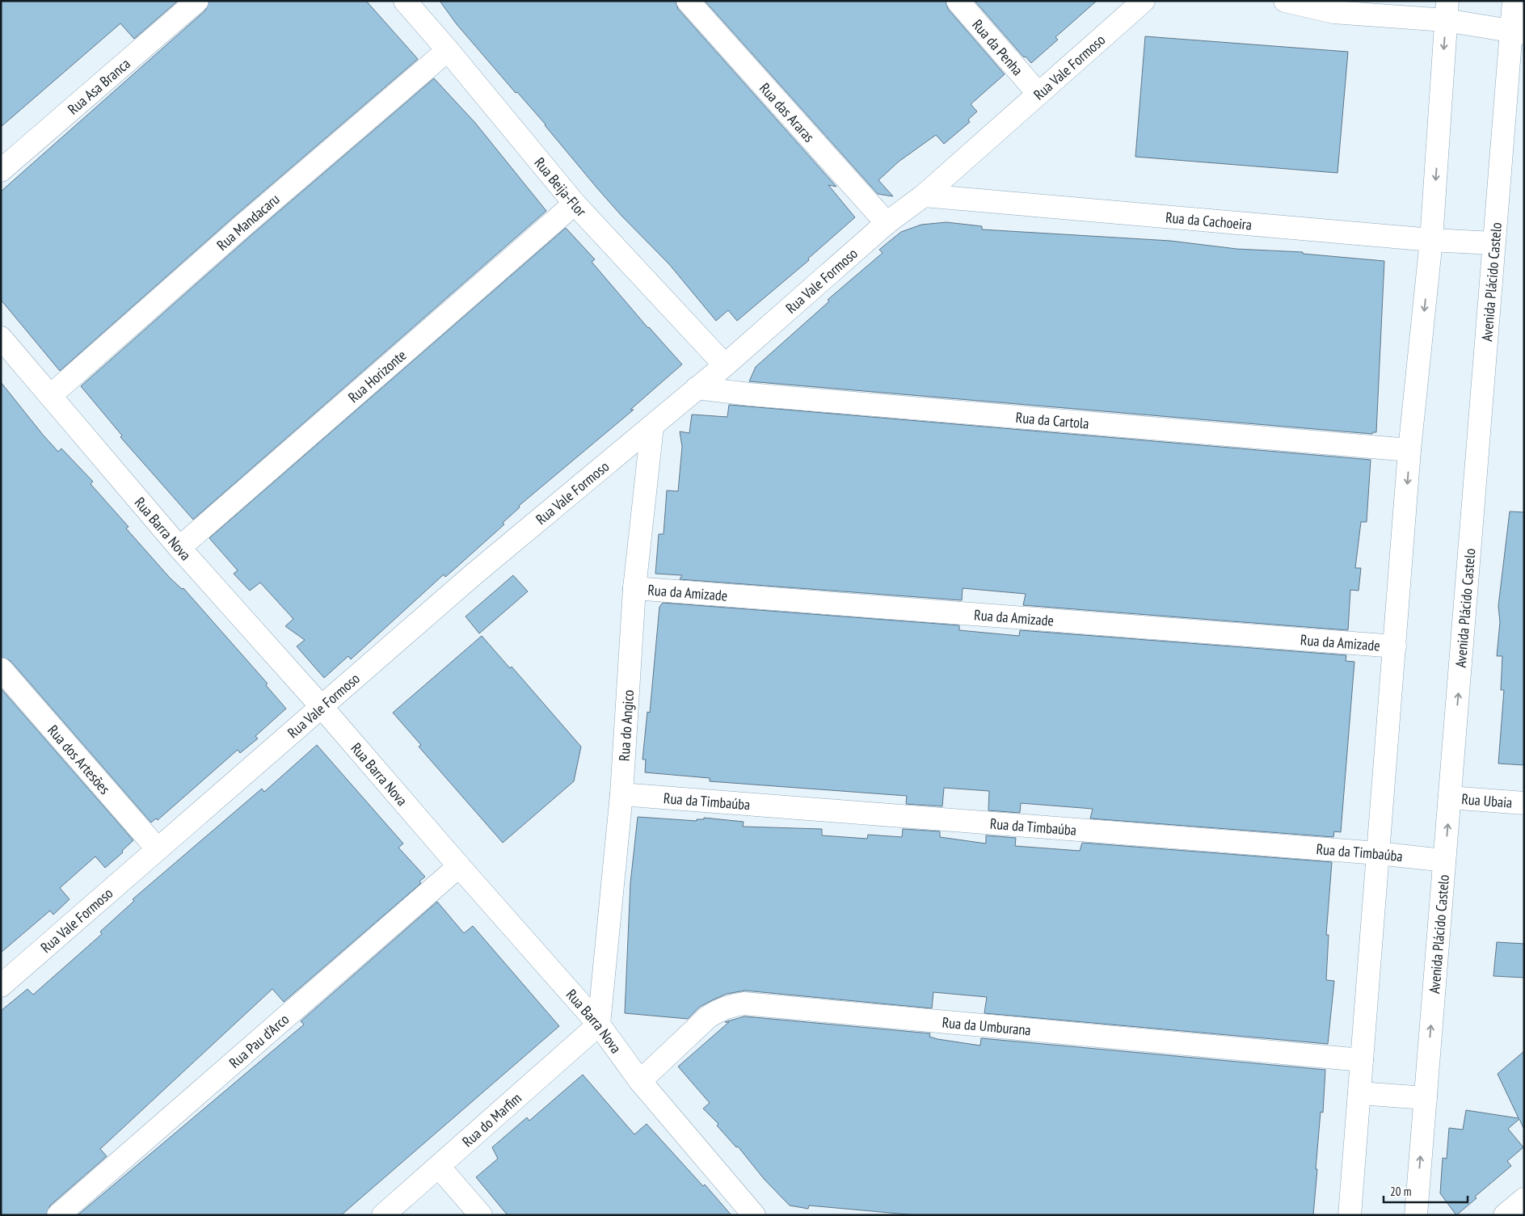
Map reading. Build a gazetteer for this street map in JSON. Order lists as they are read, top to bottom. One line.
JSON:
{"streets":{"street":["Rua da Penha","Rua Vale Formoso","Rua Asa Branca","Rua das Araras","Rua Beija-Flor","Rua da Cachoeira","Rua Mandacaru","Avenida Plácido Castelo","Rua Horizonte","Rua da Cartola","Rua Barra Nova","Rua da Amizade","Rua do Angico","Rua dos Artesões","Rua Ubaia","Rua da Timbaúba","Rua da Umburana","Rua Pau d'Arco","Rua do Marfim"]},"crossings":[["Rua da Penha","Rua Vale Formoso"],["Rua Vale Formoso","Rua das Araras"],["Rua Vale Formoso","Rua Beija-Flor"],["Rua Vale Formoso","Rua da Cachoeira"],["Rua Vale Formoso","Rua da Cartola"],["Rua Vale Formoso","Rua Barra Nova"],["Rua Vale Formoso","Rua do Angico"],["Rua Vale Formoso","Rua dos Artesões"],["Rua Beija-Flor","Rua Mandacaru"],["Rua Beija-Flor","Rua Horizonte"],["Rua da Cachoeira","Avenida Plácido Castelo"],["Rua Mandacaru","Rua Barra Nova"],["Avenida Plácido Castelo","Rua Ubaia"],["Avenida Plácido Castelo","Rua da Timbaúba"],["Rua Horizonte","Rua Barra Nova"],["Rua Barra Nova","Rua do Angico"],["Rua Barra Nova","Rua da Umburana"],["Rua Barra Nova","Rua Pau d'Arco"],["Rua Barra Nova","Rua do Marfim"],["Rua da Amizade","Rua do Angico"],["Rua do Angico","Rua da Timbaúba"],["Rua do Angico","Rua do Marfim"]],"scale_bar":"20 m"}
